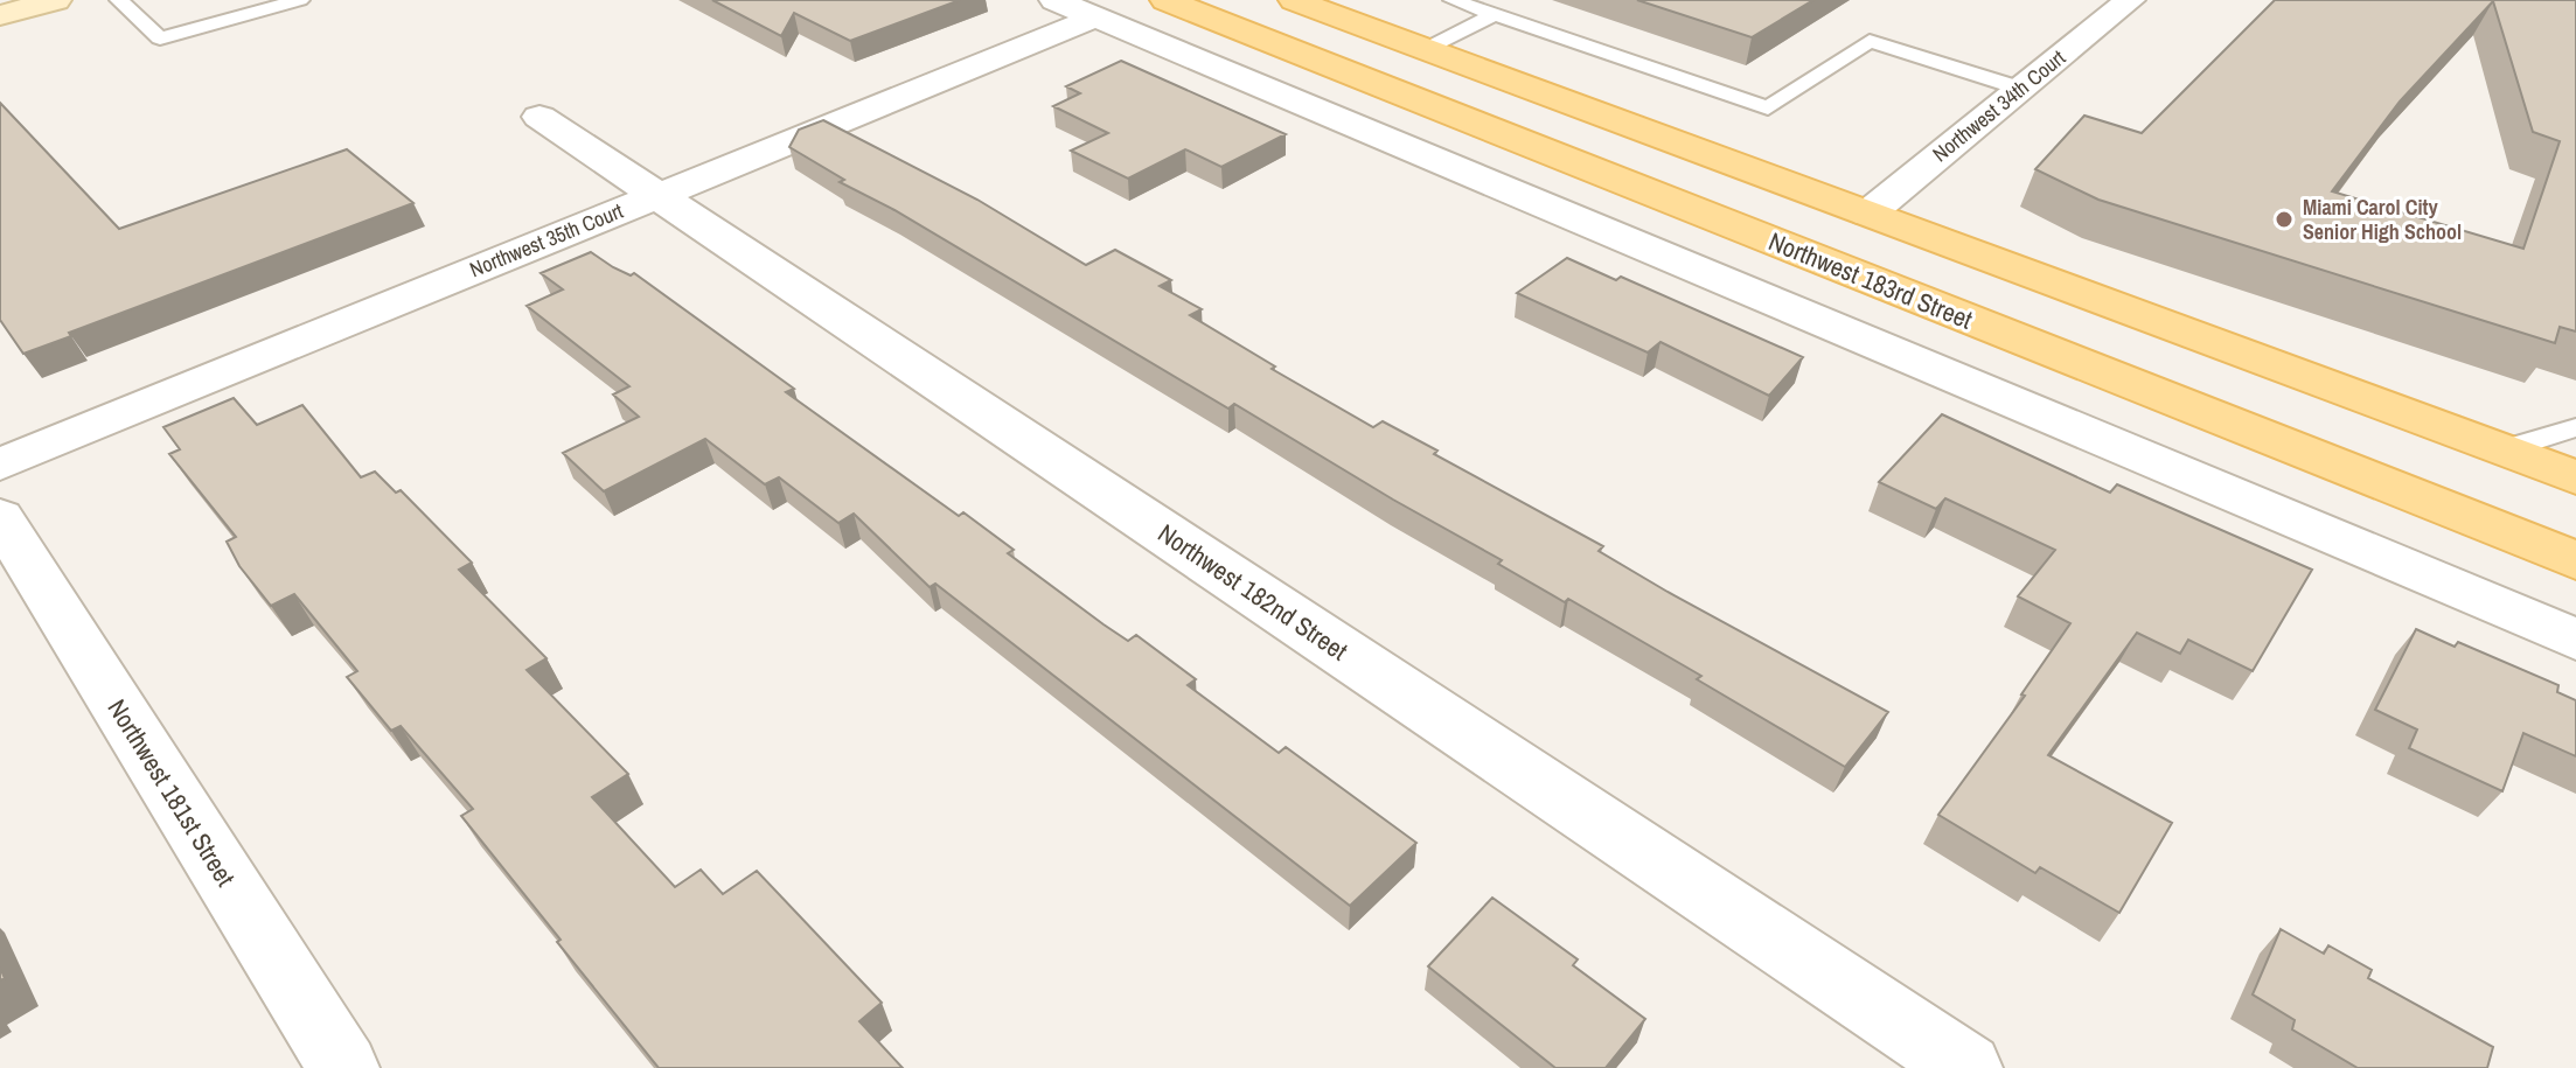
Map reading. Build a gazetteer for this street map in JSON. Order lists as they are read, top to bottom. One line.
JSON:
{"streets":{"main road":["Northwest 183rd Street"],"street":["Northwest 34th Court","Northwest 35th Court","Northwest 182nd Street","Northwest 181st Street"]},"crossings":[["Northwest 35th Court","Northwest 182nd Street"]],"places":["Miami Carol City Senior High School"]}
